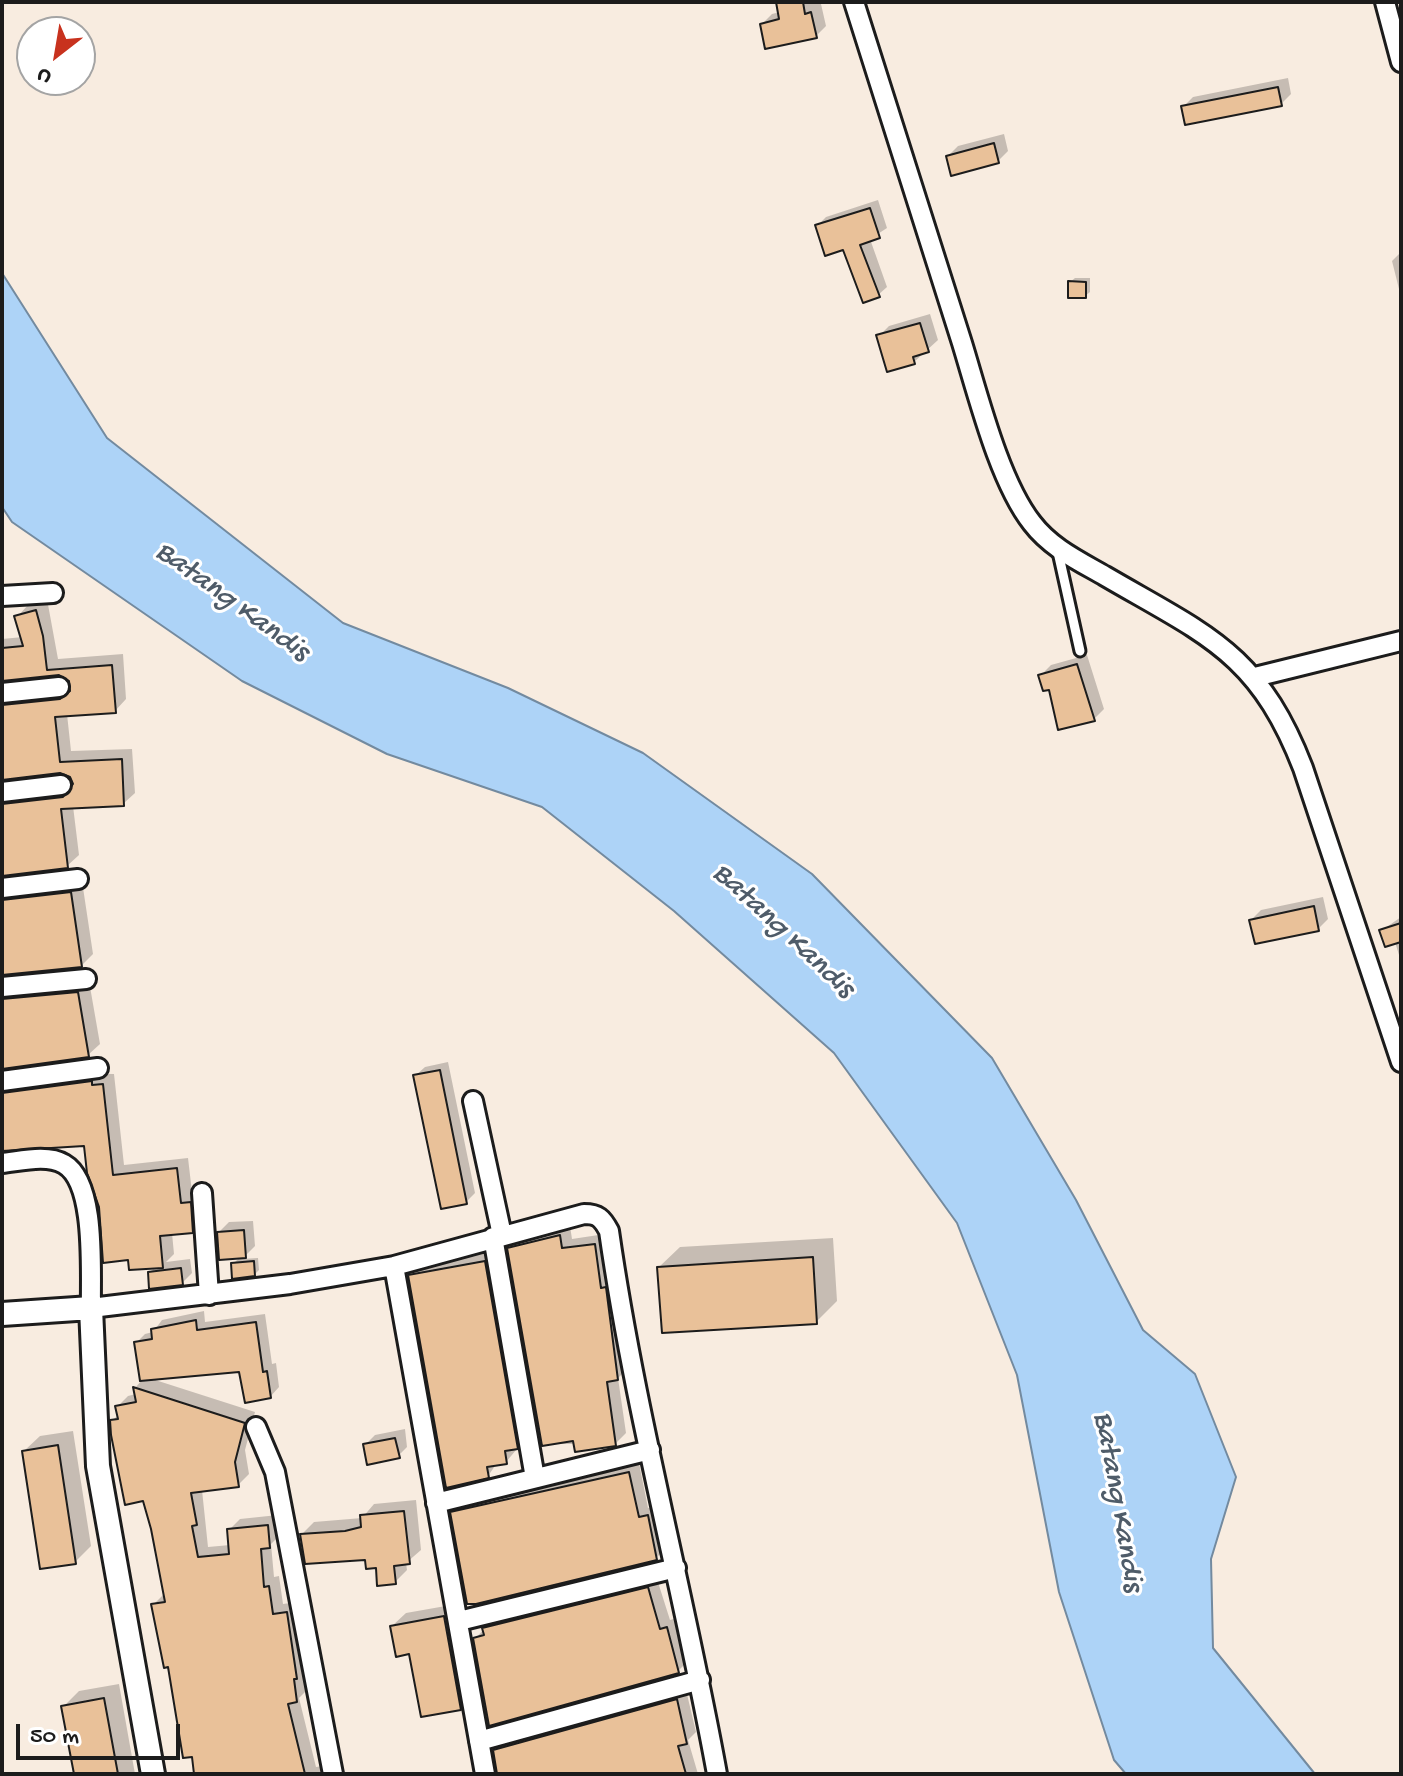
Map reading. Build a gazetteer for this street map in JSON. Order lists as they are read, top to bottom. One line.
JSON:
{"water":["Batang Kandis"],"scale_bar":"50 m","north":"bottom left"}
